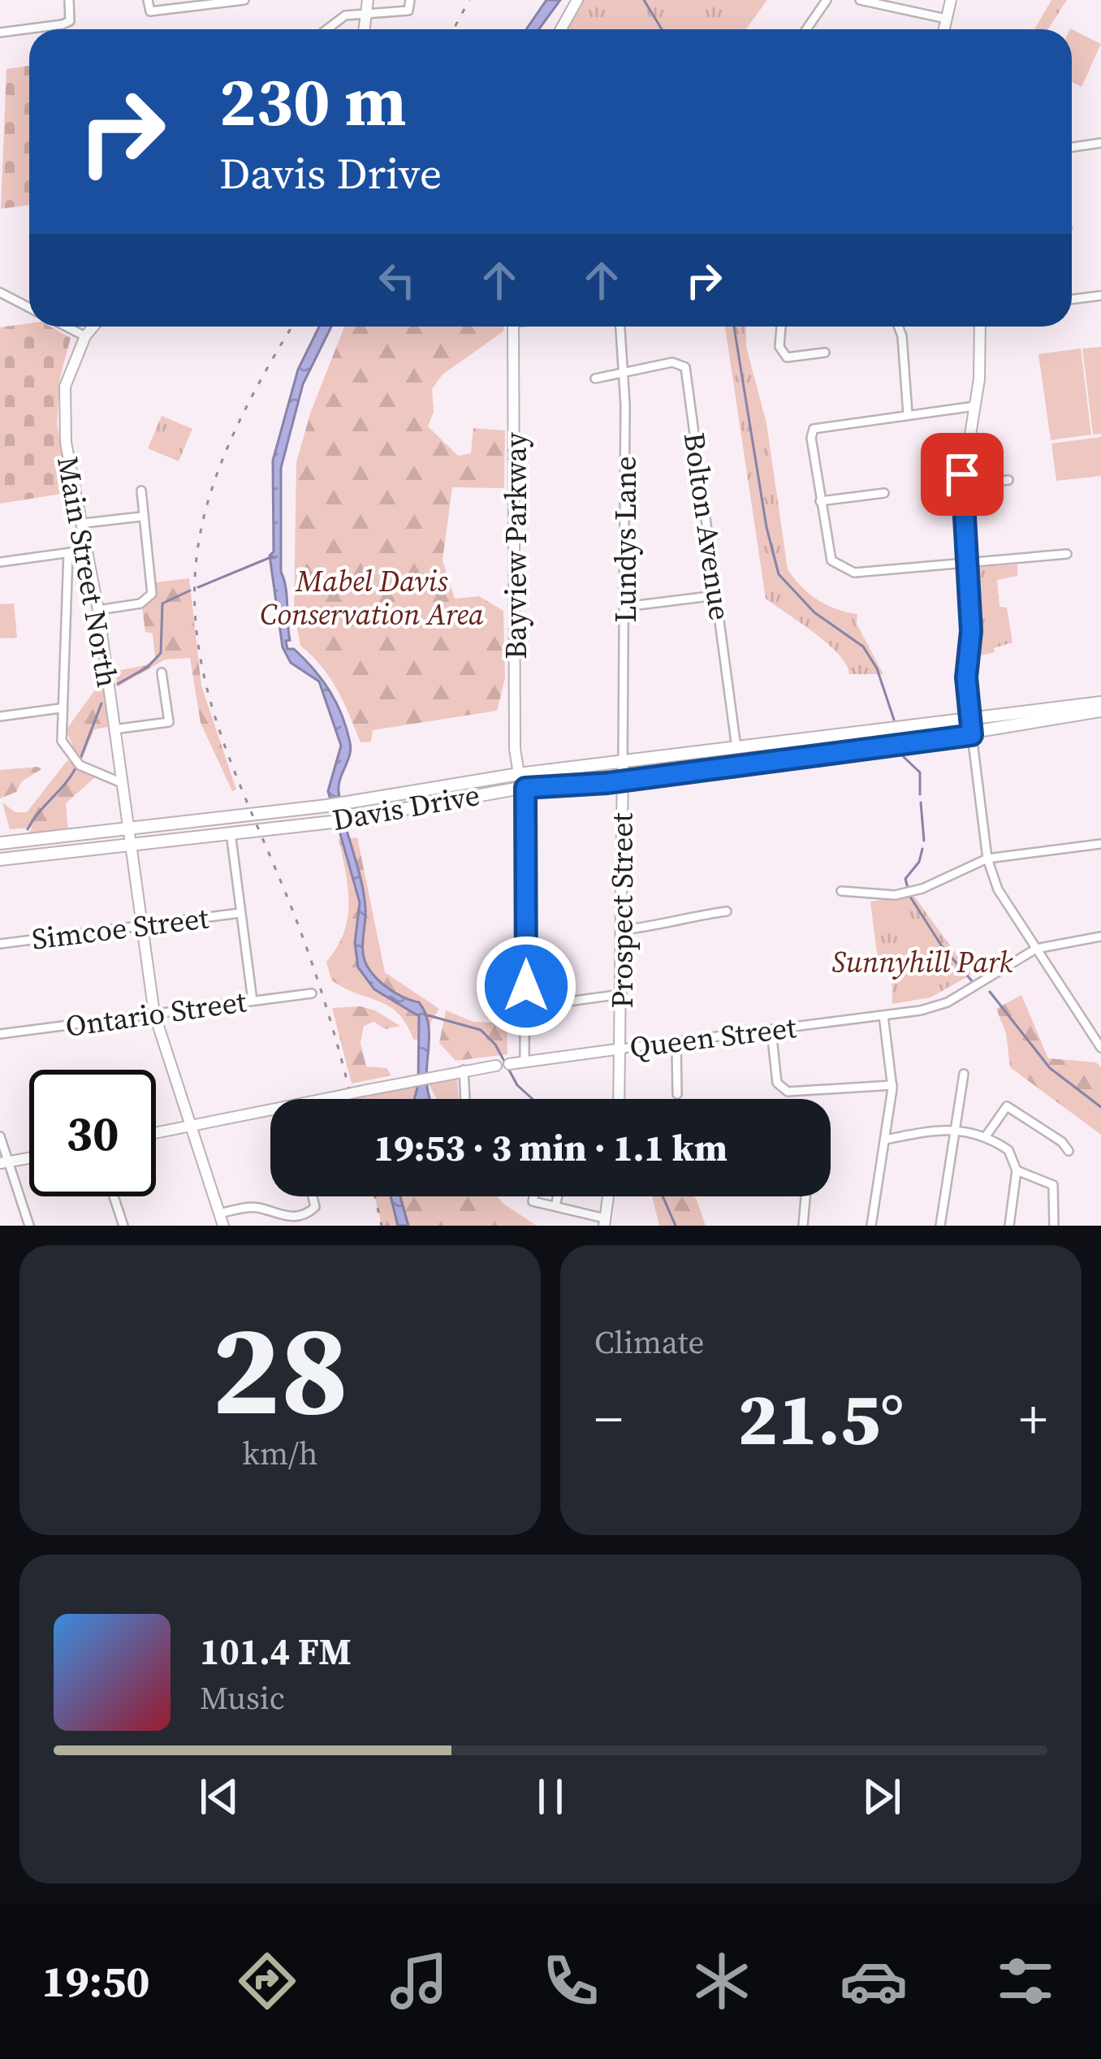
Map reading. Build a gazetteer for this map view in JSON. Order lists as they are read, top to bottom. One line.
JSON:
{"streets":{"main road":["Bayview Parkway","Main Street North","Davis Drive","Prospect Street","Queen Street"],"street":["Bolton Avenue","Lundys Lane","Simcoe Street","Ontario Street"]},"crossings":[["Bolton Avenue","Lundys Lane"],["Bolton Avenue","Davis Drive"],["Lundys Lane","Davis Drive"],["Lundys Lane","Prospect Street"],["Bayview Parkway","Davis Drive"],["Main Street North","Davis Drive"],["Main Street North","Simcoe Street"],["Main Street North","Ontario Street"],["Main Street North","Queen Street"],["Davis Drive","Prospect Street"],["Prospect Street","Queen Street"]],"parks":["Mabel Davis Conservation Area","Sunnyhill Park"],"page":{"turn":["230 m","Davis Drive"],"limit":"30","trip":"19:53 · 3 min · 1.1 km","tile":[["28","km/h"],"Climate"],"heat":["−","21.5°","+"],"song":["101.4 FM","Music"],"tabs":"19:50"}}
